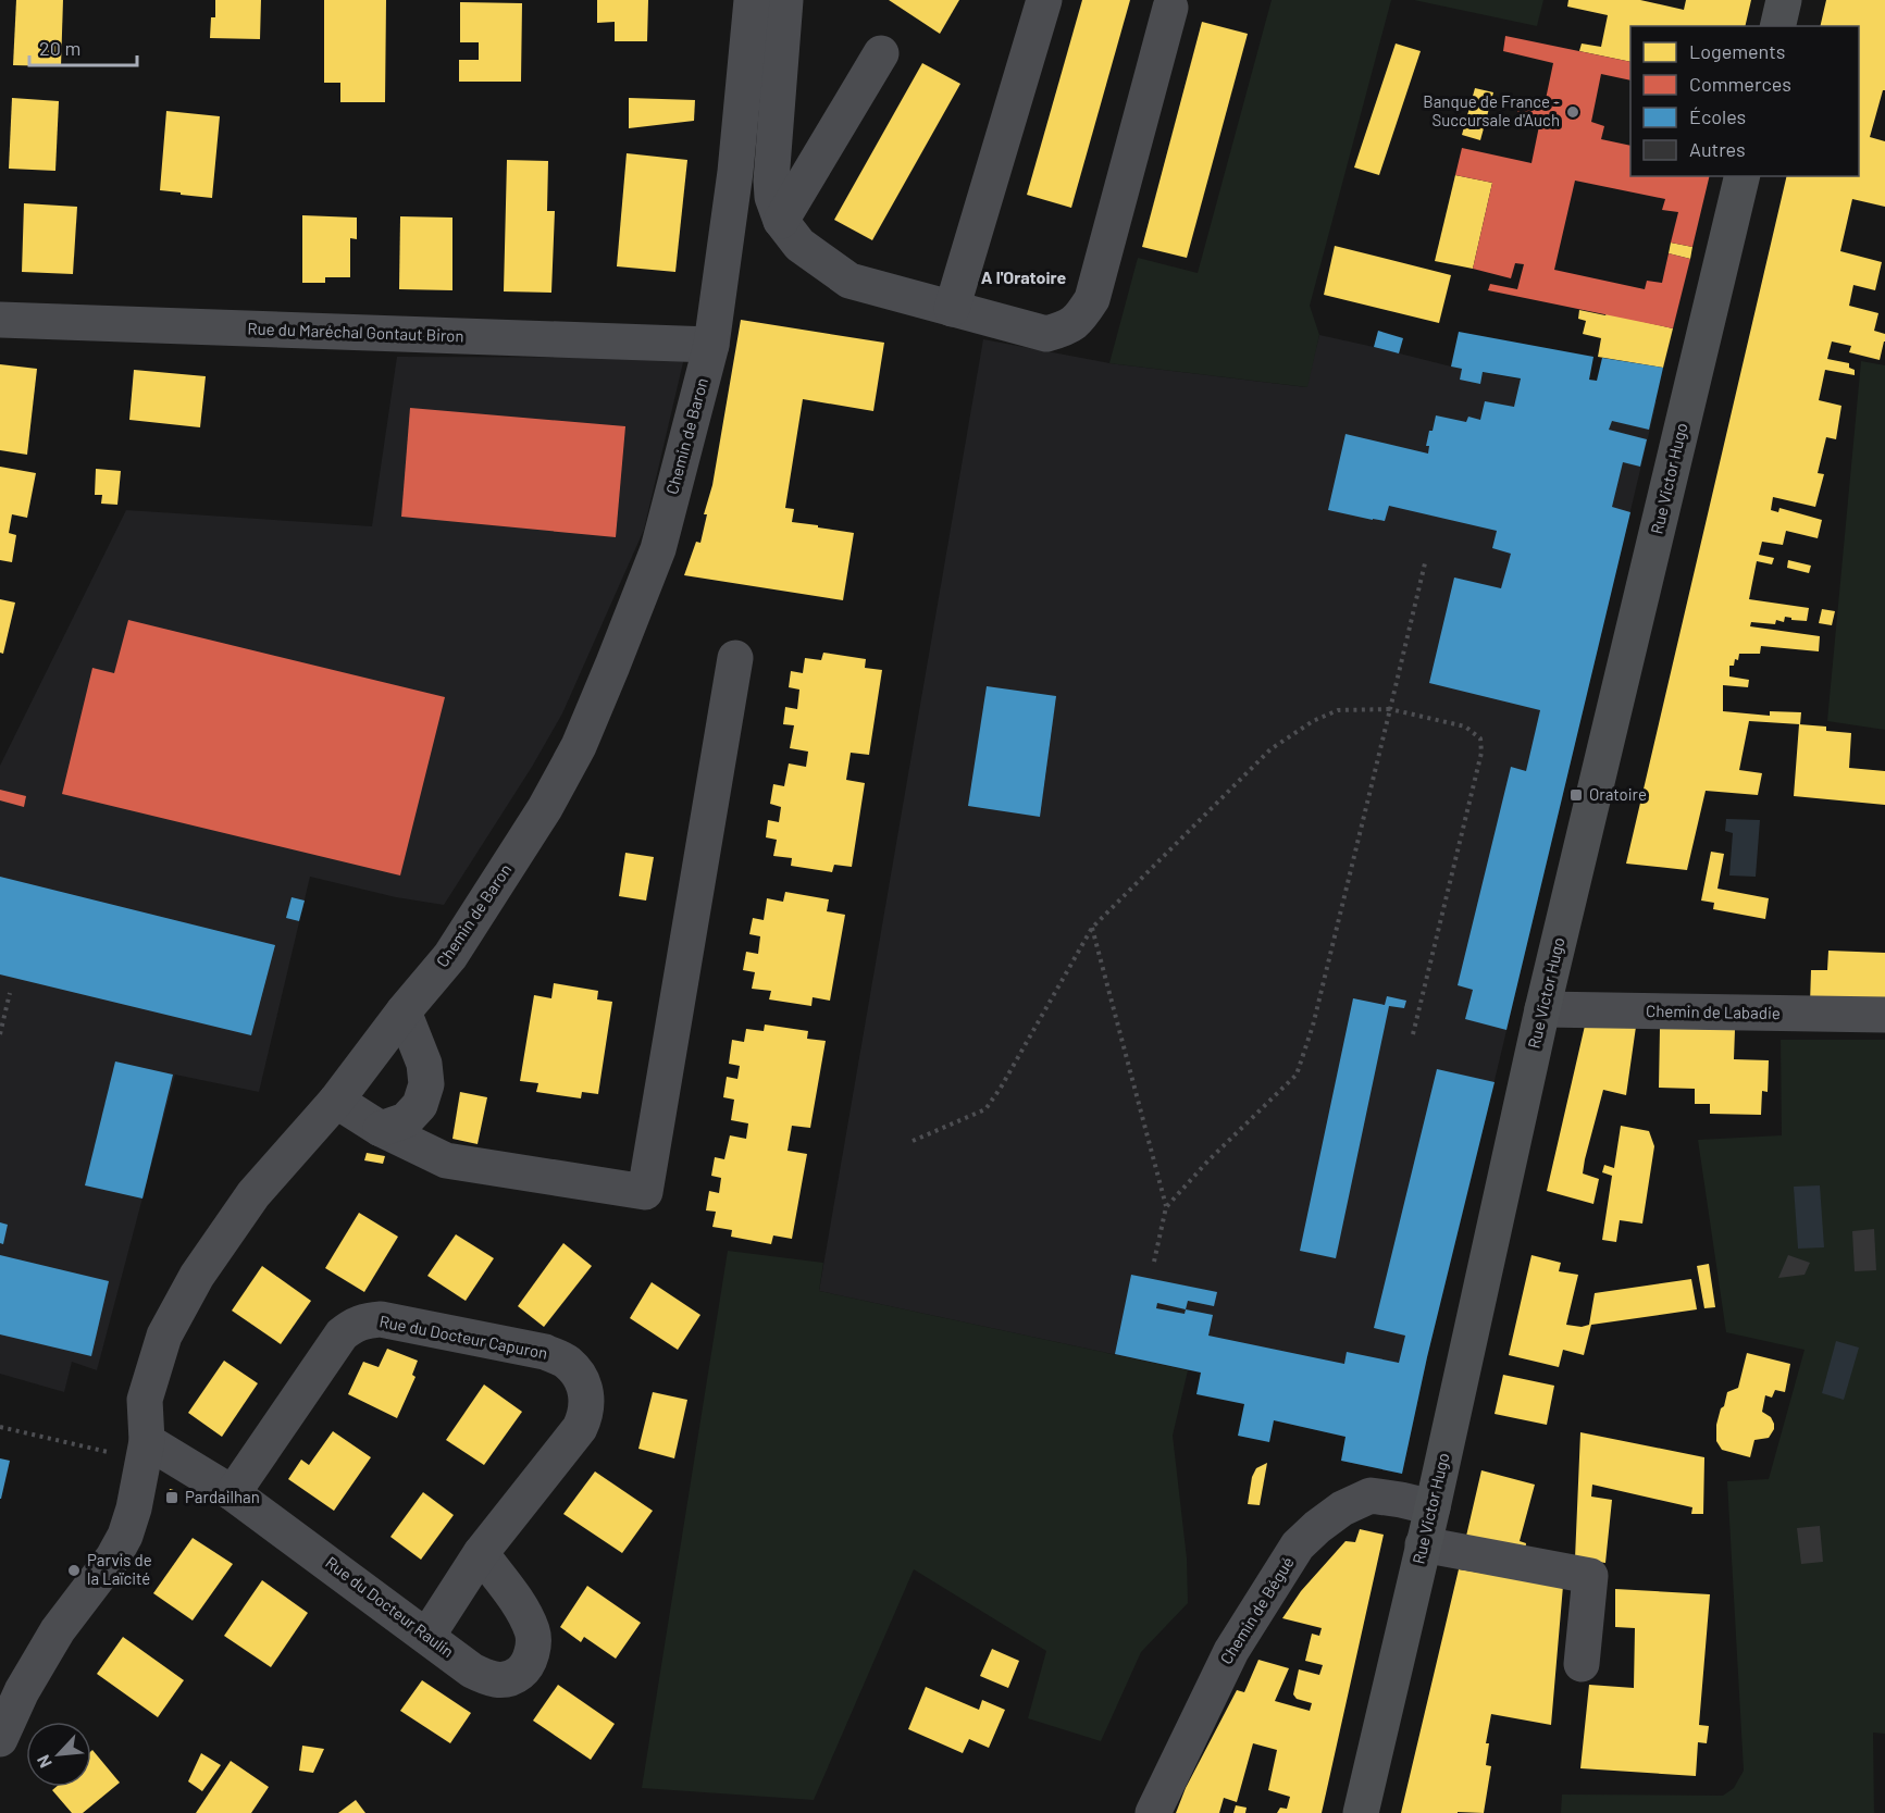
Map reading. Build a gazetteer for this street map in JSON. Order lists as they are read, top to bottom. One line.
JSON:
{"streets":{"main road":["Rue Victor Hugo"],"street":["Rue du Maréchal Gontaut Biron","Chemin de Baron","Chemin de Labadie","Rue du Docteur Capuron","Rue du Docteur Raulin","Chemin de Bégué"]},"crossings":[["Rue du Maréchal Gontaut Biron","Chemin de Baron"],["Chemin de Baron","Rue du Docteur Raulin"],["Rue Victor Hugo","Chemin de Labadie"],["Rue Victor Hugo","Chemin de Bégué"],["Rue du Docteur Capuron","Rue du Docteur Raulin"]],"districts":["A l'Oratoire"],"places":{"other":["Banque de France - Succursale d'Auch","Parvis de la Laïcité"],"transit":["Oratoire","Pardailhan"]},"legend":["Logements","Commerces","Écoles","Autres"],"scale_bar":"20 m","north":"bottom left"}
